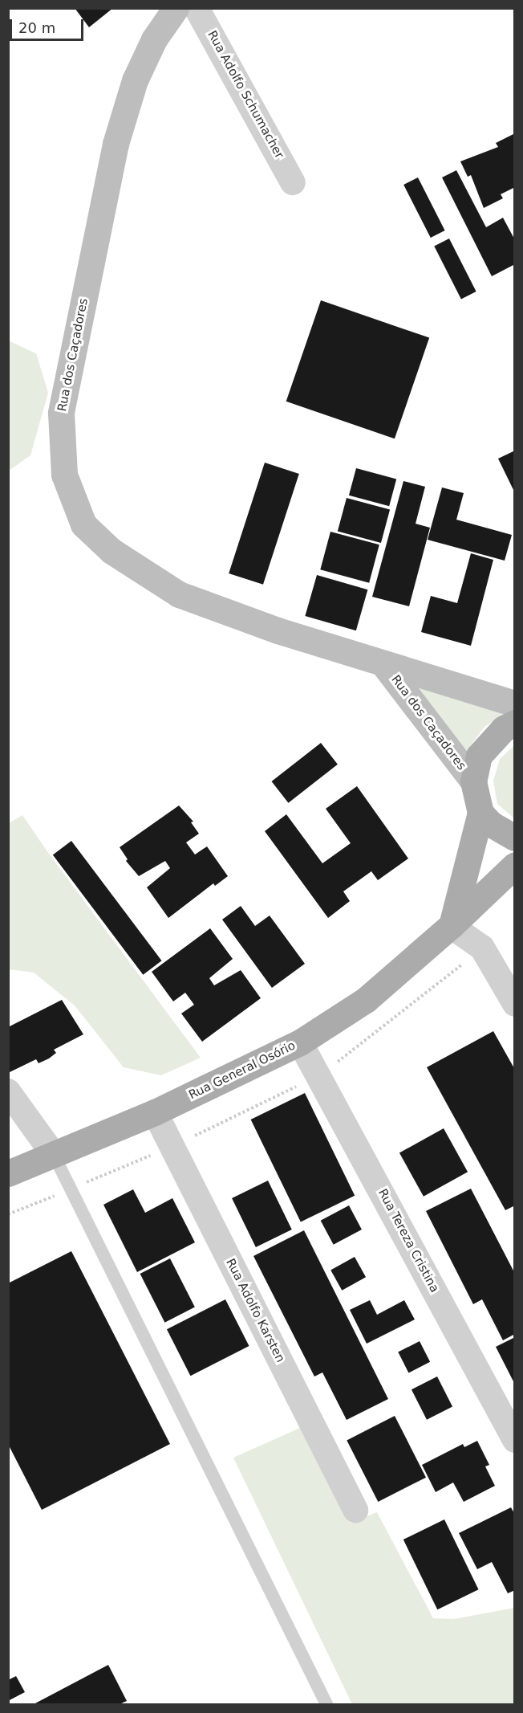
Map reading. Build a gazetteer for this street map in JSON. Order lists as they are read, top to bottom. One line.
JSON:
{"streets":{"main road":["Rua dos Caçadores","Rua General Osório"],"street":["Rua Adolfo Schumacher","Rua Tereza Cristina","Rua Adolfo Karsten"]},"crossings":[["Rua General Osório","Rua Tereza Cristina"],["Rua General Osório","Rua Adolfo Karsten"]],"scale_bar":"20 m"}
